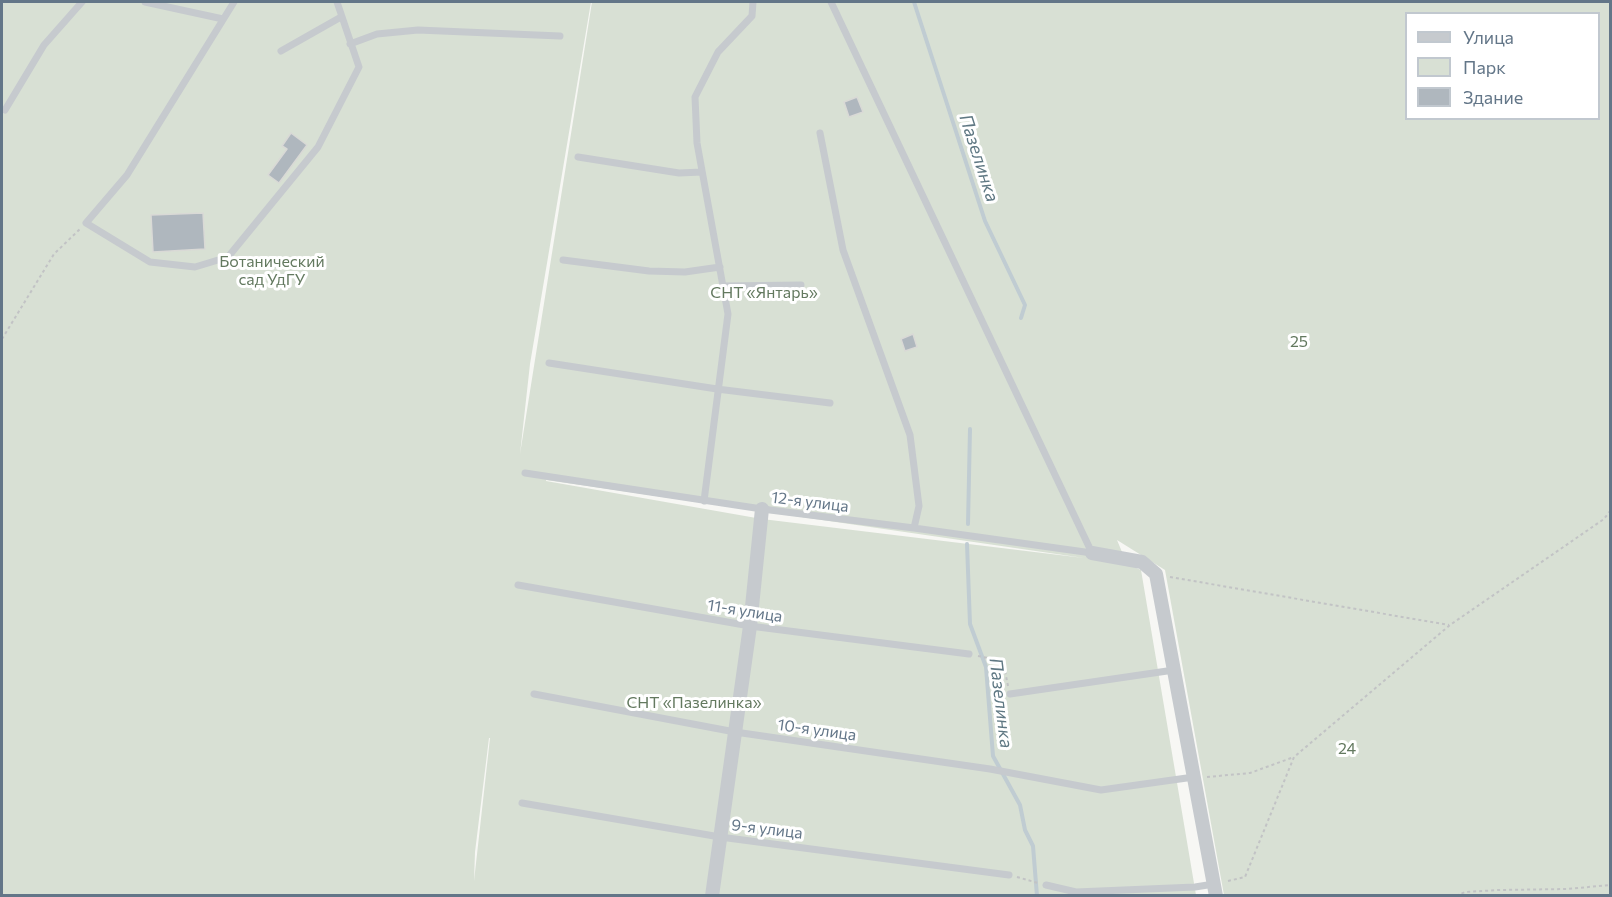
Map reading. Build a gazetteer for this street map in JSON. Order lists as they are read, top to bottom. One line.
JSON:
{"streets":{"lane":["12-я улица","11-я улица","10-я улица","9-я улица"]},"water":["Пазелинка"],"parks":["Ботанический сад УдГУ","СНТ «Янтарь»","25","СНТ «Пазелинка»","24"],"legend":["Улица","Парк","Здание"]}
